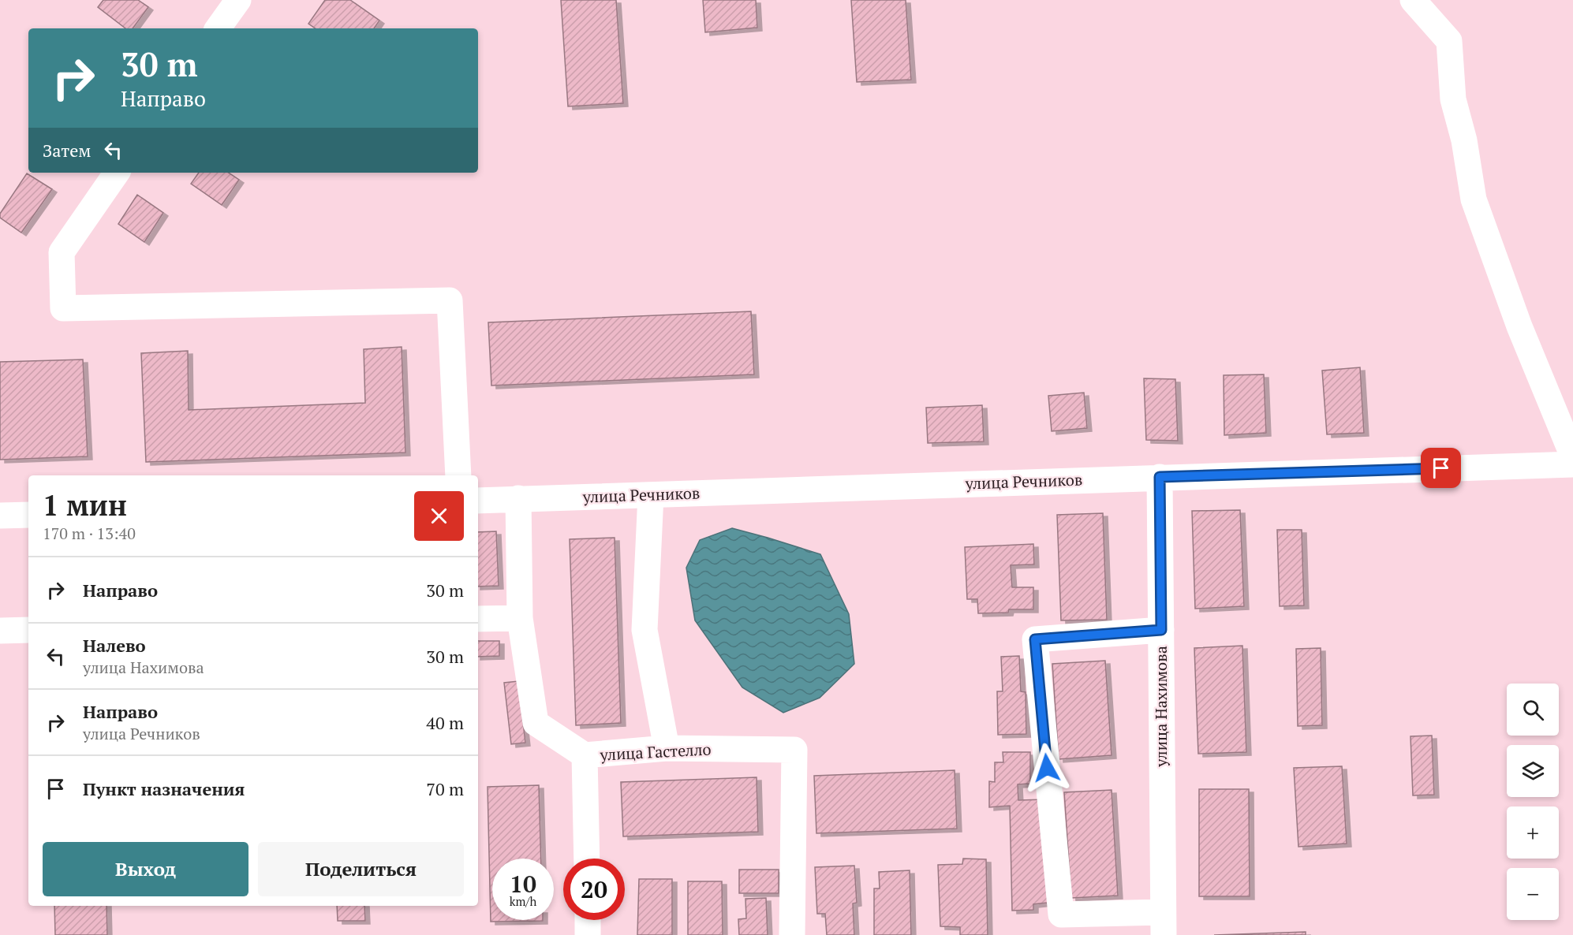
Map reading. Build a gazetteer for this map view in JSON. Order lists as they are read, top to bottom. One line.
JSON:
{"streets":{"street":["улица Речников","улица Нахимова","улица Гастелло"]},"crossings":[["улица Речников","улица Нахимова"],["улица Речников","улица Гастелло"]],"page":{"turn":["30 m","Направо"],"then":"Затем","heading":["1 мин","170 m · 13:40"],"list":[{"name":"Направо","value":"30 m"},{"name":"Налево","note":"улица Нахимова","value":"30 m"},{"name":"Направо","note":"улица Речников","value":"40 m"},{"name":"Пункт назначения","value":"70 m"}],"map_buttons":["+","−"],"buttons":["Выход","Поделиться"],"speed":"10 km/h","limit":"20"}}
